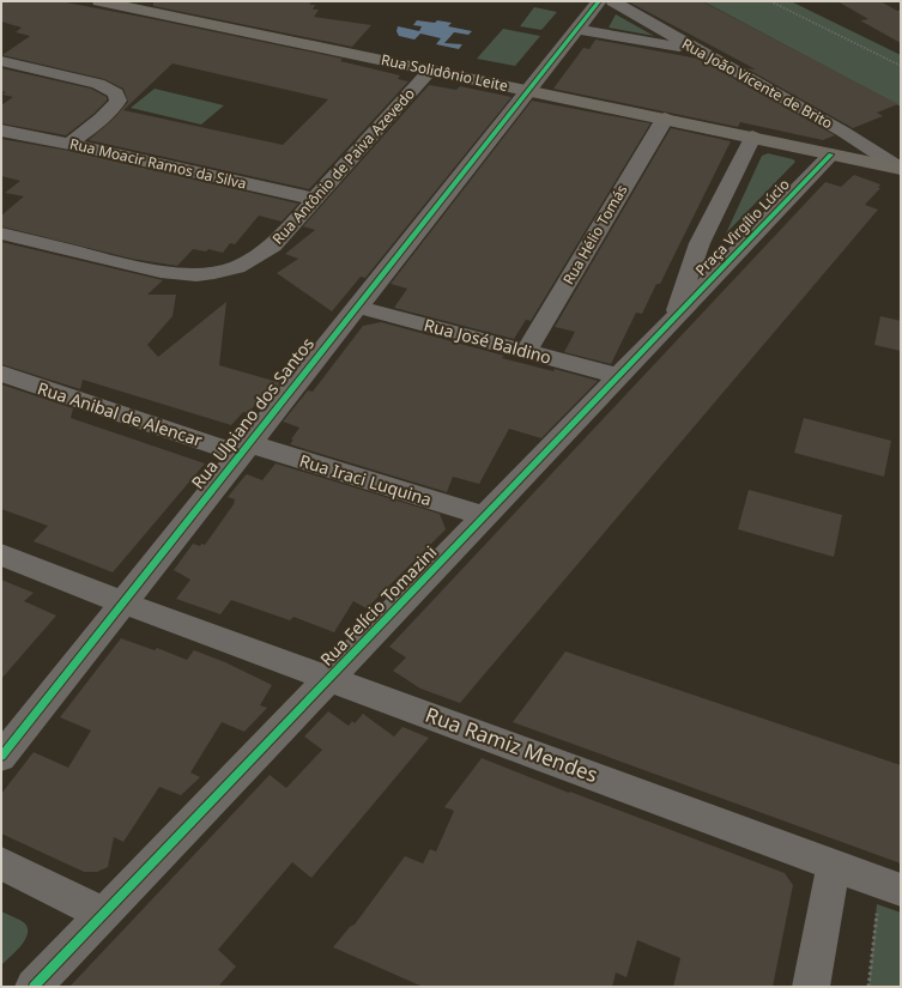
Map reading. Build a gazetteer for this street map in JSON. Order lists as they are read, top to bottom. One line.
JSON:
{"streets":{"main road":["Rua Solidônio Leite"],"street":["Rua João Vicente de Brito","Rua Moacir Ramos da Silva","Rua Antônio de Paiva Azevedo","Praça Virgílio Lúcio","Rua Hélio Tomás","Rua José Baldino","Rua Ulpiano dos Santos","Rua Anibal de Alencar","Rua Iraci Luquina","Rua Felício Tomazini","Rua Ramiz Mendes"]},"crossings":[["Rua Solidônio Leite","Rua João Vicente de Brito"],["Rua Solidônio Leite","Rua Antônio de Paiva Azevedo"],["Rua Solidônio Leite","Praça Virgílio Lúcio"],["Rua Solidônio Leite","Rua Hélio Tomás"],["Rua Solidônio Leite","Rua Ulpiano dos Santos"],["Rua Moacir Ramos da Silva","Rua Antônio de Paiva Azevedo"],["Praça Virgílio Lúcio","Rua Felício Tomazini"],["Rua Hélio Tomás","Rua José Baldino"],["Rua José Baldino","Rua Ulpiano dos Santos"],["Rua José Baldino","Rua Felício Tomazini"],["Rua Ulpiano dos Santos","Rua Anibal de Alencar"],["Rua Ulpiano dos Santos","Rua Iraci Luquina"],["Rua Ulpiano dos Santos","Rua Ramiz Mendes"],["Rua Anibal de Alencar","Rua Iraci Luquina"],["Rua Iraci Luquina","Rua Felício Tomazini"],["Rua Felício Tomazini","Rua Ramiz Mendes"]]}
